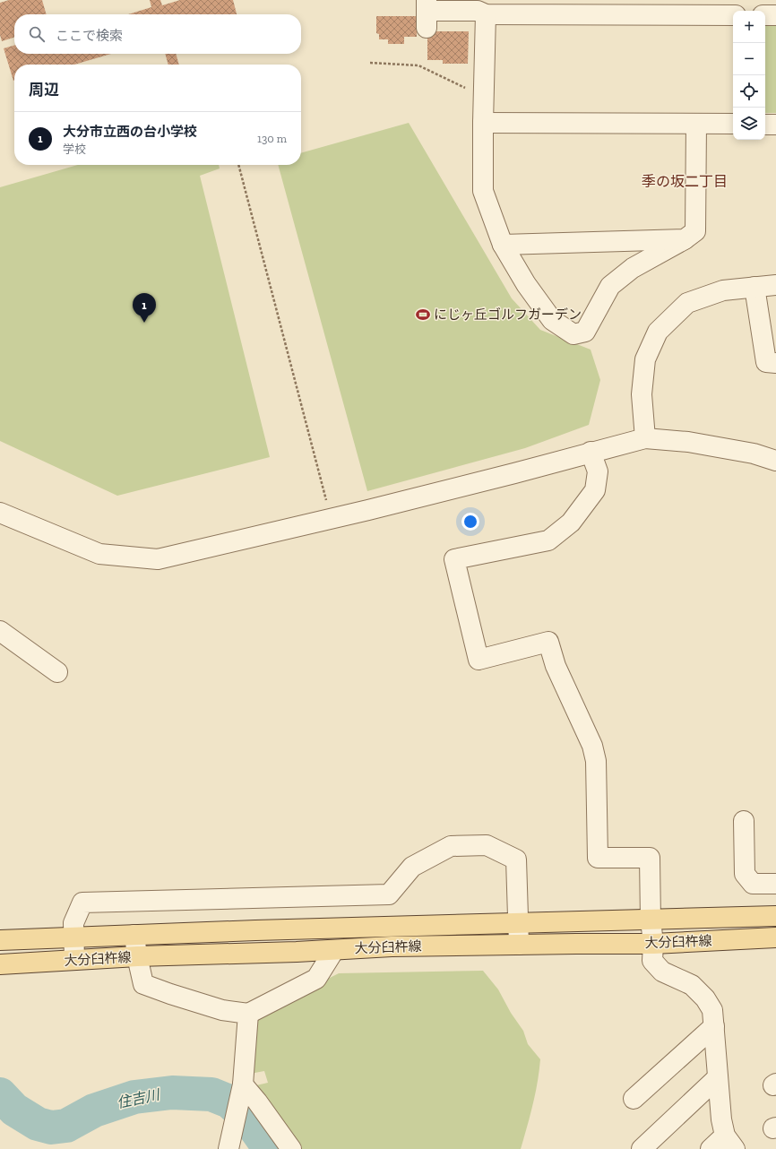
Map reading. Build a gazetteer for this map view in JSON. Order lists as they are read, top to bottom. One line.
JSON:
{"streets":{"main road":["大分臼杵線"]},"districts":["季の坂二丁目"],"water":["住吉川"],"places":{"sports":["にじヶ丘ゴルフガーデン"]},"page":{"map_buttons":["+","−"],"search":"ここで検索","heading":"周辺","list":[{"mark":"1","name":"大分市立西の台小学校","note":"学校","value":"130 m"}],"pins":"1"}}
